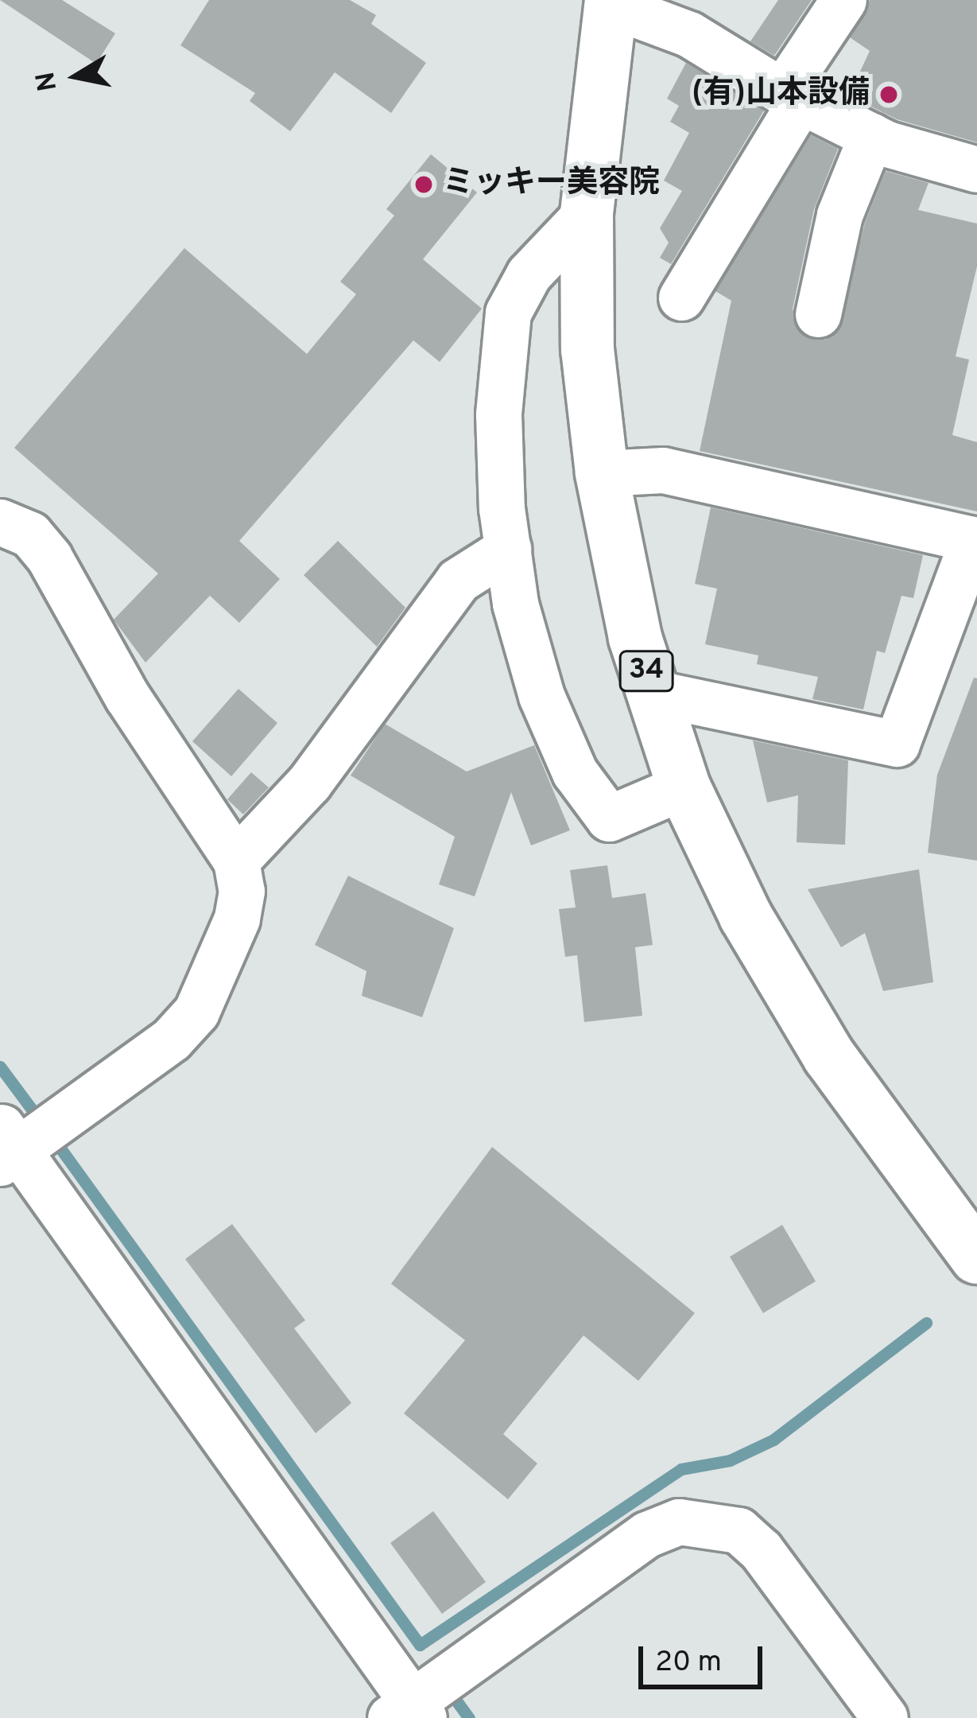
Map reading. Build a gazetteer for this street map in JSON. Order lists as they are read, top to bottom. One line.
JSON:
{"streets":{"main road":["34"]},"places":["(有)山本設備","ミッキー美容院"],"scale_bar":"20 m","north":"left"}
